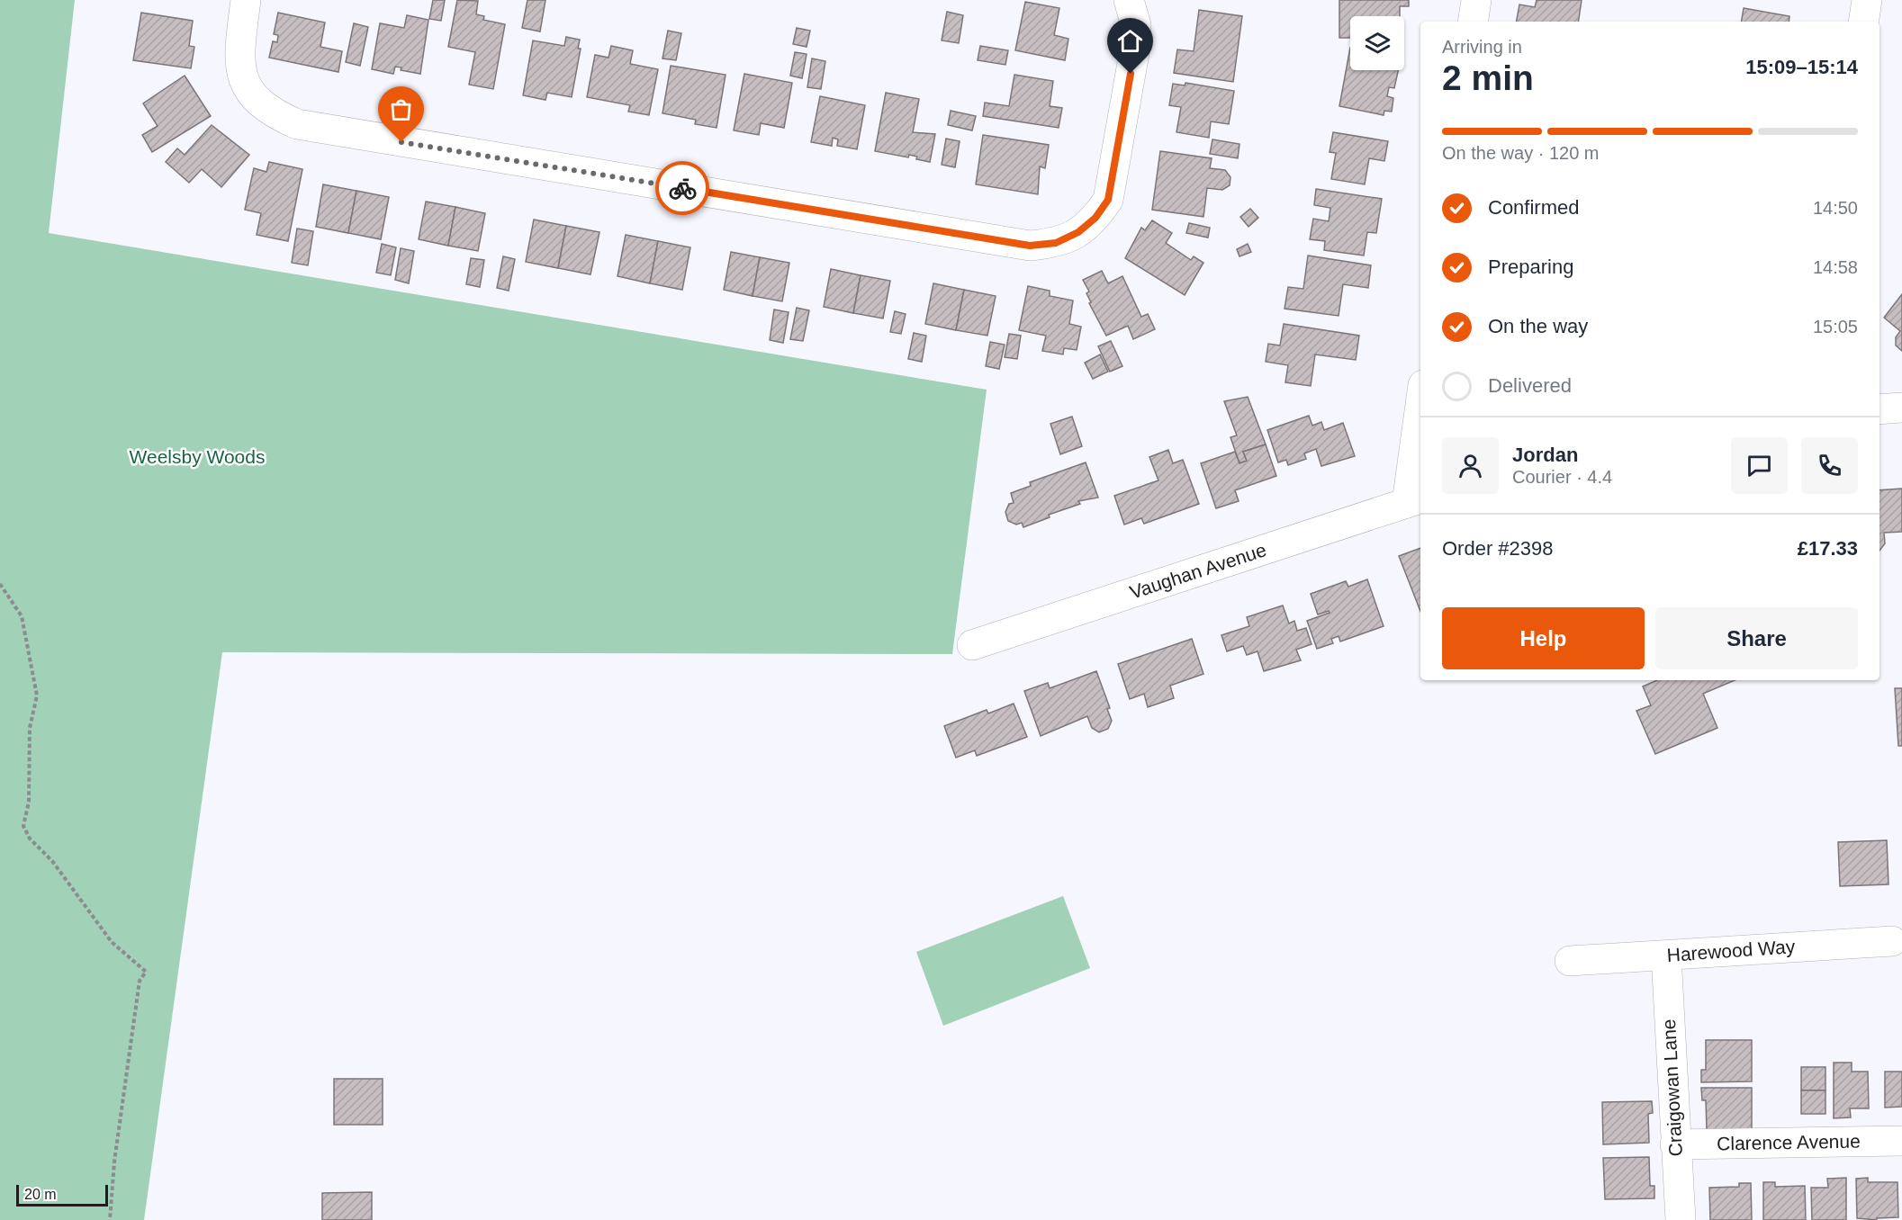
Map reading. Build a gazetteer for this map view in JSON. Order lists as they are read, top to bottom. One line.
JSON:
{"streets":{"street":["Vaughan Avenue","Harewood Way","Craigowan Lane","Clarence Avenue"]},"crossings":[["Harewood Way","Craigowan Lane"],["Craigowan Lane","Clarence Avenue"]],"parks":["Weelsby Woods"],"scale_bar":"20 m","page":{"heading":["2 min","Arriving in","15:09–15:14"],"panel":["Jordan","Courier · 4.4","Order #2398","£17.33"],"bar":"On the way · 120 m","list":[["Confirmed","14:50"],["Preparing","14:58"],["On the way","15:05"],"Delivered"],"buttons":["Help","Share"],"scale":"20 m"}}
